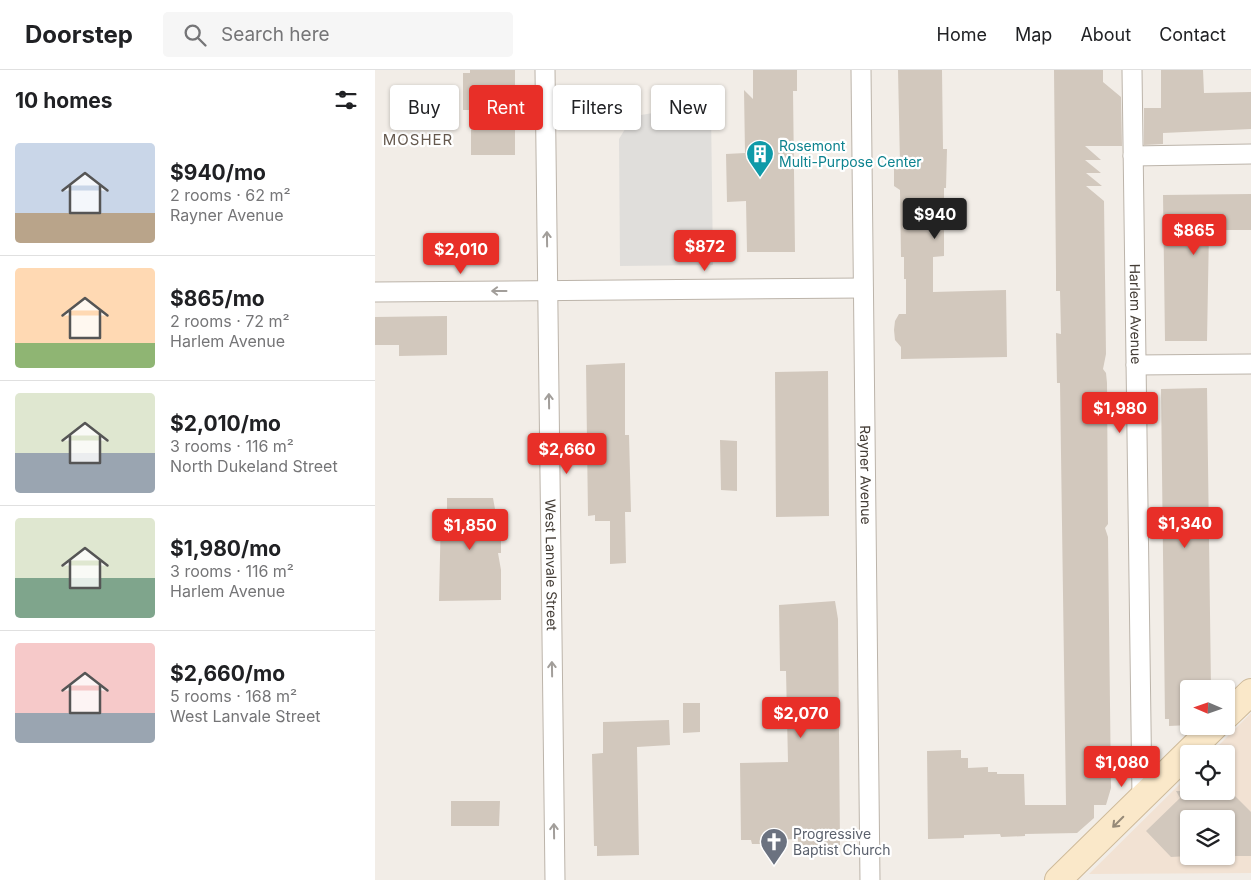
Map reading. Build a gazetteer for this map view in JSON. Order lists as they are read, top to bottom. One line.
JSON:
{"streets":{"street":["Harlem Avenue","Rayner Avenue","West Lanvale Street"]},"one_way":["West Lanvale Street"],"districts":["MOSHER"],"places":{"building":["Rosemont Multi-Purpose Center"],"church":["Progressive Baptist Church"]},"north":"left","page":{"header":"Doorstep","search":"Search here","nav":["Home","Map","About","Contact"],"heading":"10 homes","chip":["Buy","Rent","Filters","New"],"list":[{"name":"$940/mo","note":"2 rooms · 62 m² · Rayner Avenue"},{"name":"$865/mo","note":"2 rooms · 72 m² · Harlem Avenue"},{"name":"$2,010/mo","note":"3 rooms · 116 m² · North Dukeland Street"},{"name":"$1,980/mo","note":"3 rooms · 116 m² · Harlem Avenue"},{"name":"$2,660/mo","note":"5 rooms · 168 m² · West Lanvale Street"}],"price":["$940","$865","$872","$2,010","$1,980","$2,660","$1,340","$1,850","$2,070","$1,080"]}}
